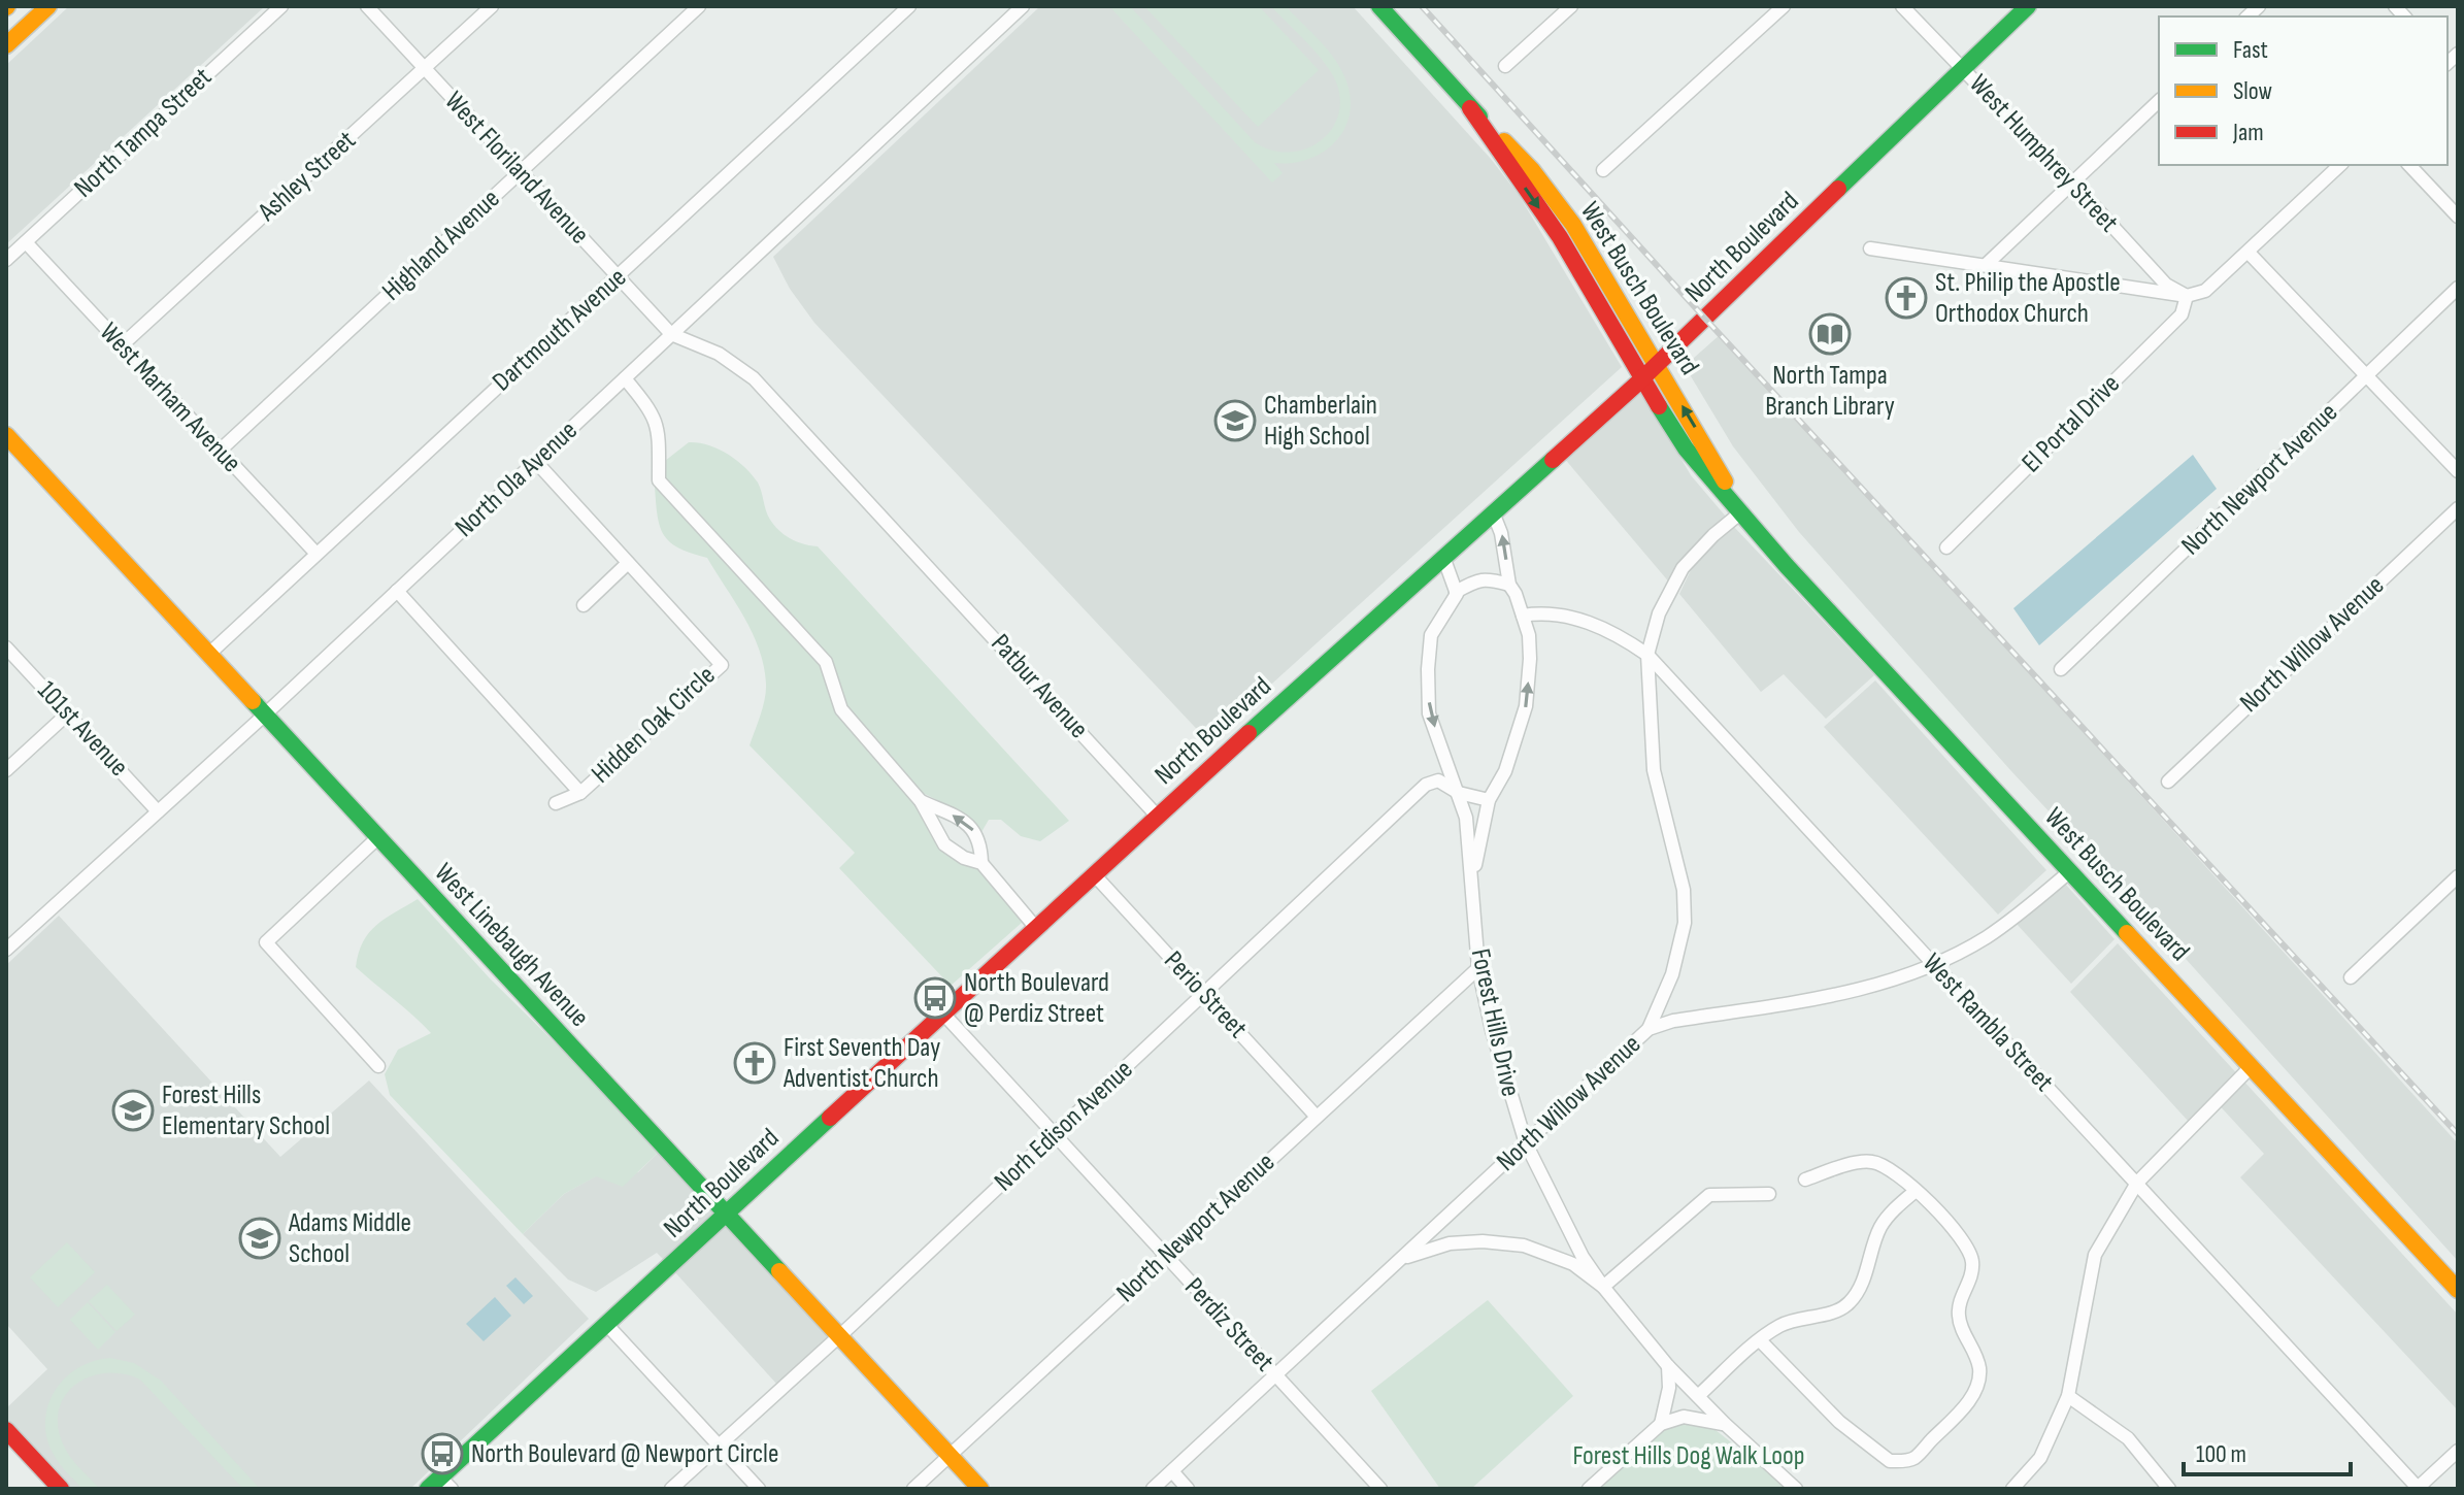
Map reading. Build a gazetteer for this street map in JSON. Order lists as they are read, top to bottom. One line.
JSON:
{"streets":{"street":["North Tampa Street","West Humphrey Street","West Floriland Avenue","Ashley Street","Highland Avenue","North Boulevard","West Busch Boulevard","Dartmouth Avenue","West Marham Avenue","El Portal Drive","North Ola Avenue","North Newport Avenue","North Willow Avenue","Patbur Avenue","Hidden Oak Circle","101st Avenue","West Linebaugh Avenue","Perio Street","Forest Hills Drive","West Rambla Street","Norh Edison Avenue","Perdiz Street"]},"crossings":[["North Tampa Street","West Marham Avenue"],["West Humphrey Street","North Boulevard"],["West Humphrey Street","El Portal Drive"],["West Floriland Avenue","Ashley Street"],["West Floriland Avenue","Highland Avenue"],["West Floriland Avenue","Dartmouth Avenue"],["West Floriland Avenue","North Ola Avenue"],["West Floriland Avenue","Patbur Avenue"],["Ashley Street","West Marham Avenue"],["Highland Avenue","West Marham Avenue"],["North Boulevard","West Busch Boulevard"],["North Boulevard","Patbur Avenue"],["North Boulevard","West Linebaugh Avenue"],["North Boulevard","Perio Street"],["North Boulevard","Perdiz Street"],["West Busch Boulevard","North Willow Avenue"],["Dartmouth Avenue","West Marham Avenue"],["Dartmouth Avenue","West Linebaugh Avenue"],["North Ola Avenue","Hidden Oak Circle"],["North Ola Avenue","101st Avenue"],["North Ola Avenue","West Linebaugh Avenue"],["North Newport Avenue","West Linebaugh Avenue"],["North Newport Avenue","Perio Street"],["North Newport Avenue","Forest Hills Drive"],["North Newport Avenue","Perdiz Street"],["North Willow Avenue","Forest Hills Drive"],["North Willow Avenue","West Rambla Street"],["North Willow Avenue","Perdiz Street"],["West Linebaugh Avenue","Norh Edison Avenue"],["Perio Street","Norh Edison Avenue"],["Forest Hills Drive","Norh Edison Avenue"],["Norh Edison Avenue","Perdiz Street"]],"parks":["Forest Hills Dog Walk Loop"],"places":{"church":["St. Philip the Apostle Orthodox Church","First Seventh Day Adventist Church"],"library":["North Tampa Branch Library"],"school or university":["Chamberlain High School","Forest Hills Elementary School","Adams Middle School"],"bus stop":["North Boulevard @ Perdiz Street","North Boulevard @ Newport Circle"]},"legend":["Fast","Slow","Jam"],"scale_bar":"100 m"}
